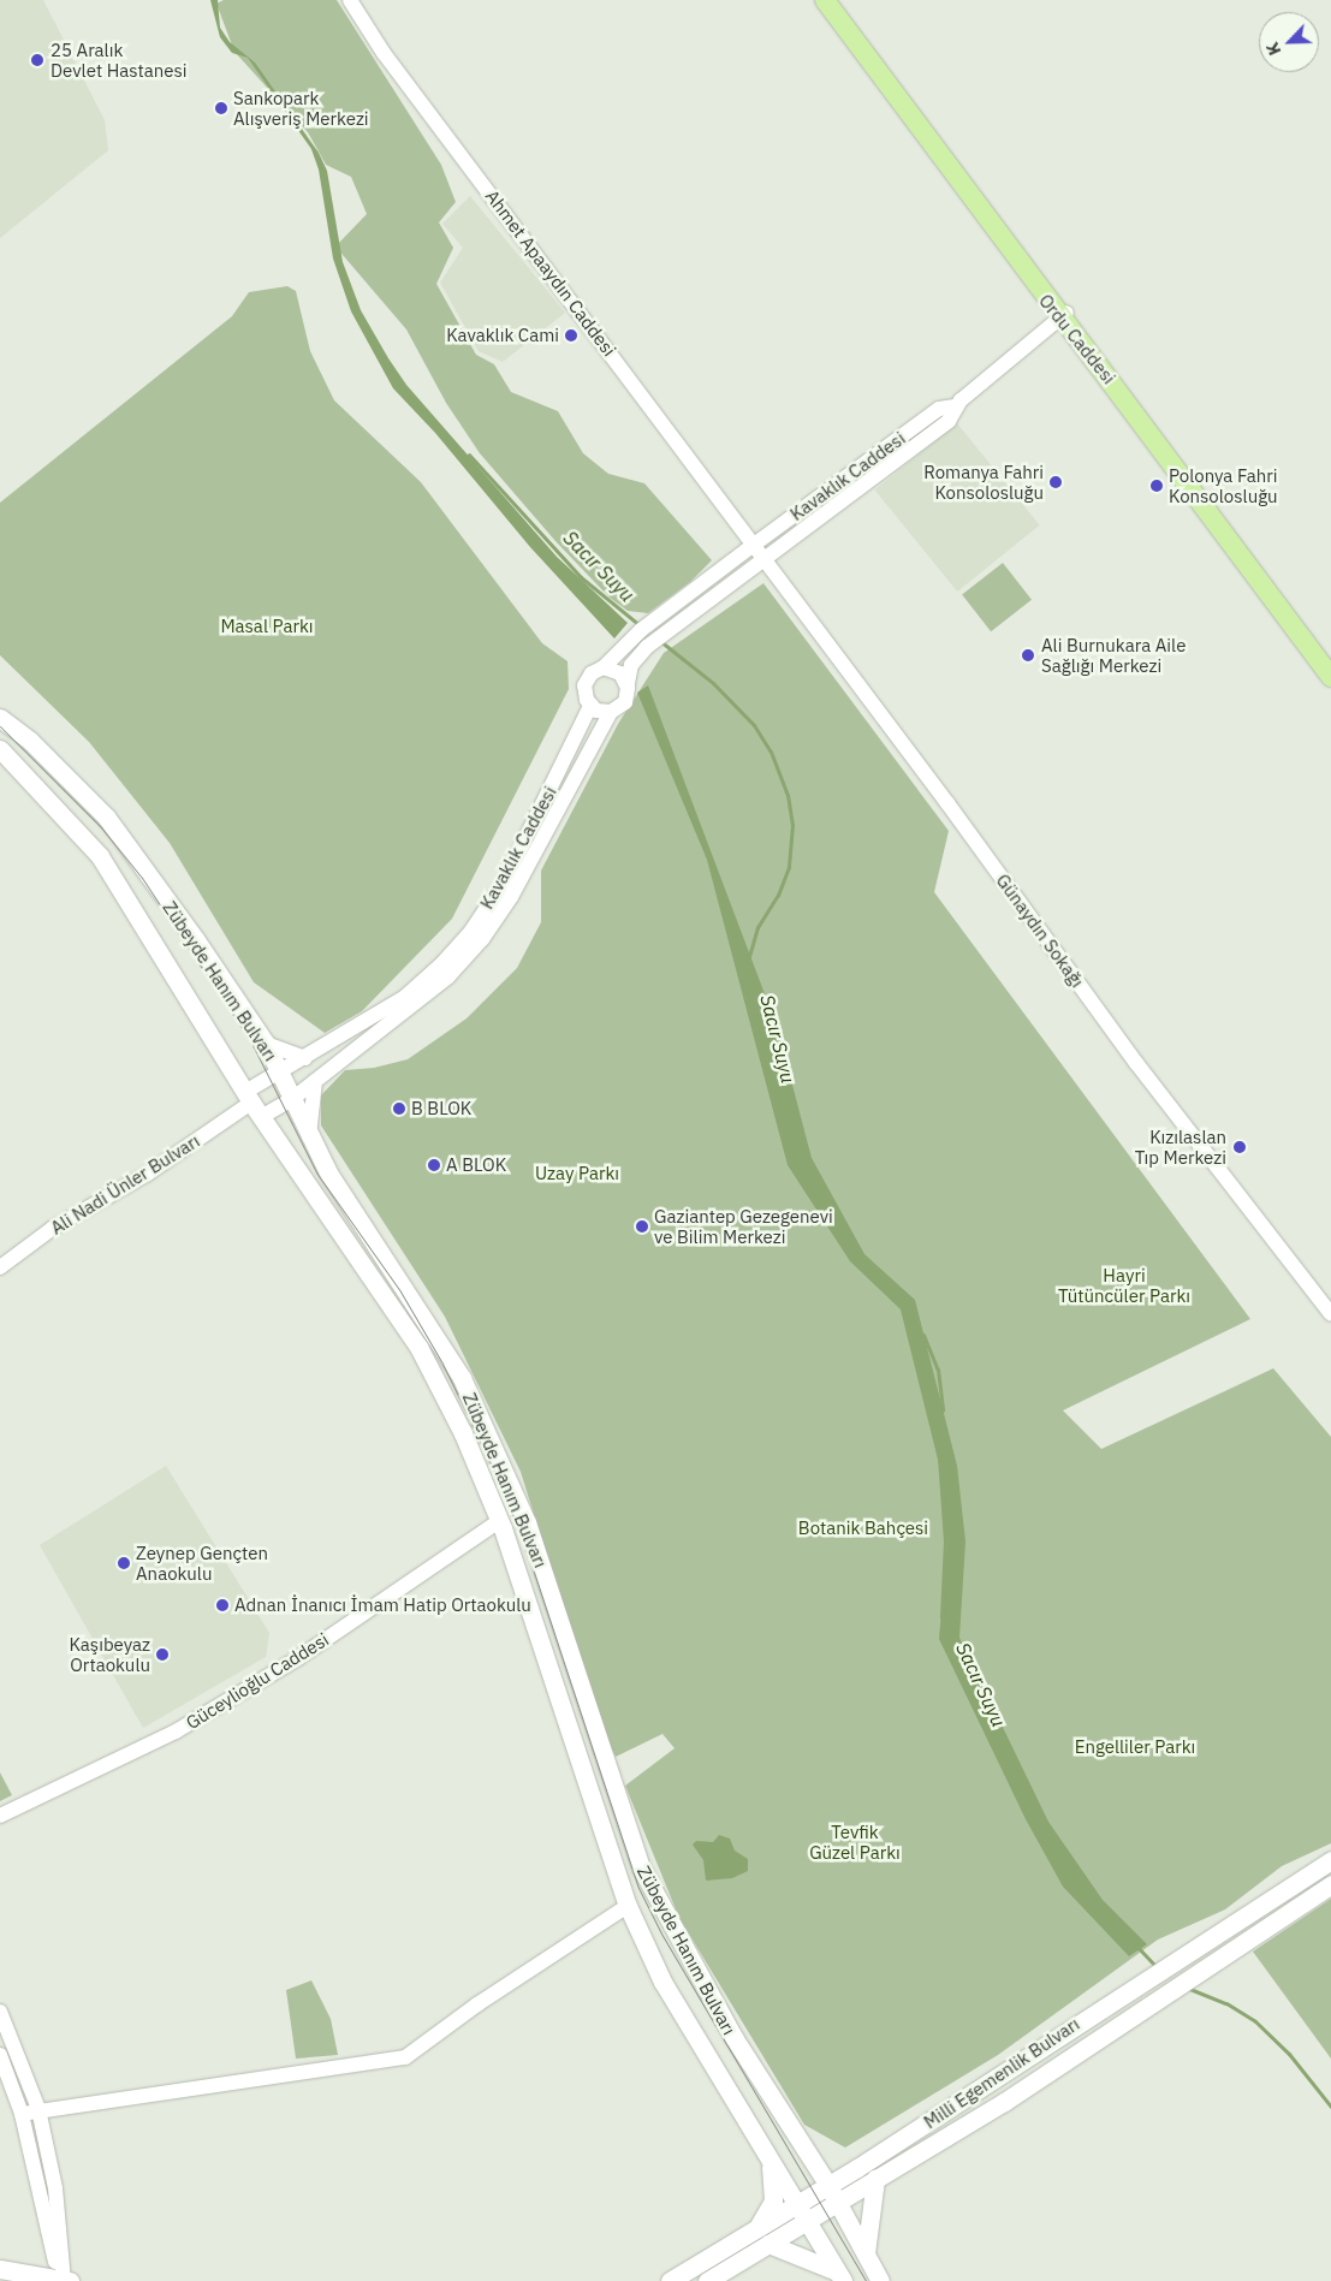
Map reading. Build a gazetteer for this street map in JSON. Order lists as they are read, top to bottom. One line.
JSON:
{"streets":{"main road":["Ordu Caddesi","Zübeyde Hanım Bulvarı","Milli Egemenlik Bulvarı"],"street":["Ahmet Apaaydın Caddesi","Kavaklık Caddesi","Günaydın Sokağı","Ali Nadi Ünler Bulvarı","Güceylioğlu Caddesi"]},"crossings":[["Ahmet Apaaydın Caddesi","Kavaklık Caddesi"],["Ahmet Apaaydın Caddesi","Günaydın Sokağı"],["Ordu Caddesi","Kavaklık Caddesi"],["Kavaklık Caddesi","Günaydın Sokağı"],["Kavaklık Caddesi","Zübeyde Hanım Bulvarı"],["Kavaklık Caddesi","Ali Nadi Ünler Bulvarı"],["Zübeyde Hanım Bulvarı","Ali Nadi Ünler Bulvarı"],["Zübeyde Hanım Bulvarı","Güceylioğlu Caddesi"],["Zübeyde Hanım Bulvarı","Milli Egemenlik Bulvarı"]],"water":["Sacır Suyu"],"parks":["Masal Parkı","Uzay Parkı","Hayri Tütüncüler Parkı","Botanik Bahçesi","Engelliler Parkı","Tevfik Güzel Parkı"],"places":["25 Aralık Devlet Hastanesi","Sankopark Alışveriş Merkezi","Kavaklık Cami","Romanya Fahri Konsolosluğu","Polonya Fahri Konsolosluğu","Ali Burnukara Aile Sağlığı Merkezi","B BLOK","Kızılaslan Tıp Merkezi","A BLOK","Gaziantep Gezegenevi ve Bilim Merkezi","Zeynep Gençten Anaokulu","Adnan İnanıcı İmam Hatip Ortaokulu","Kaşıbeyaz Ortaokulu"],"north":"bottom left"}
